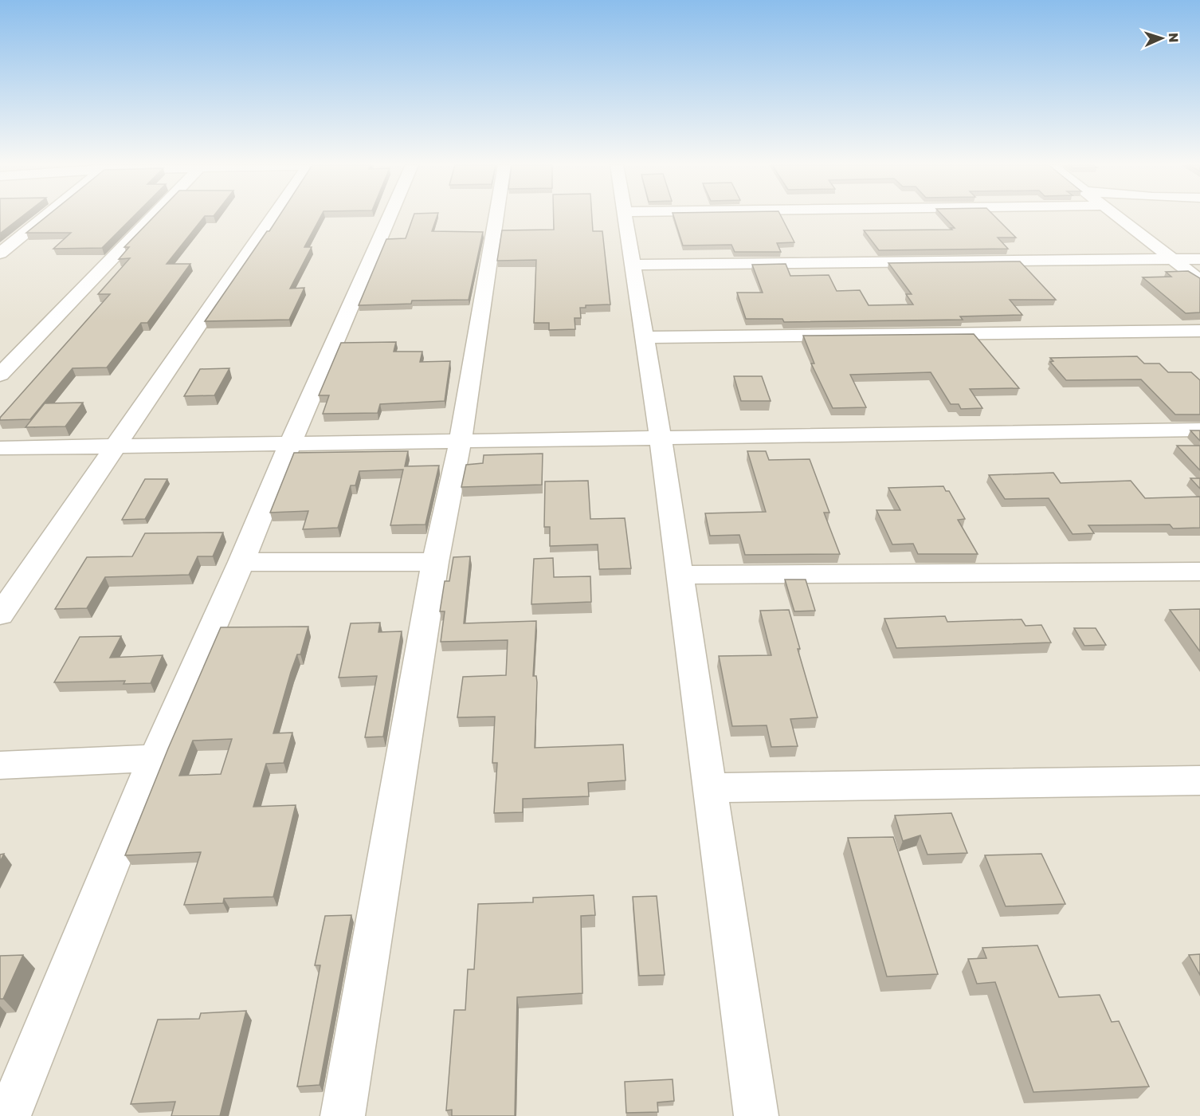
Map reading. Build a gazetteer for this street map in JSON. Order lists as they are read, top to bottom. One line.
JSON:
{"north":"right"}
